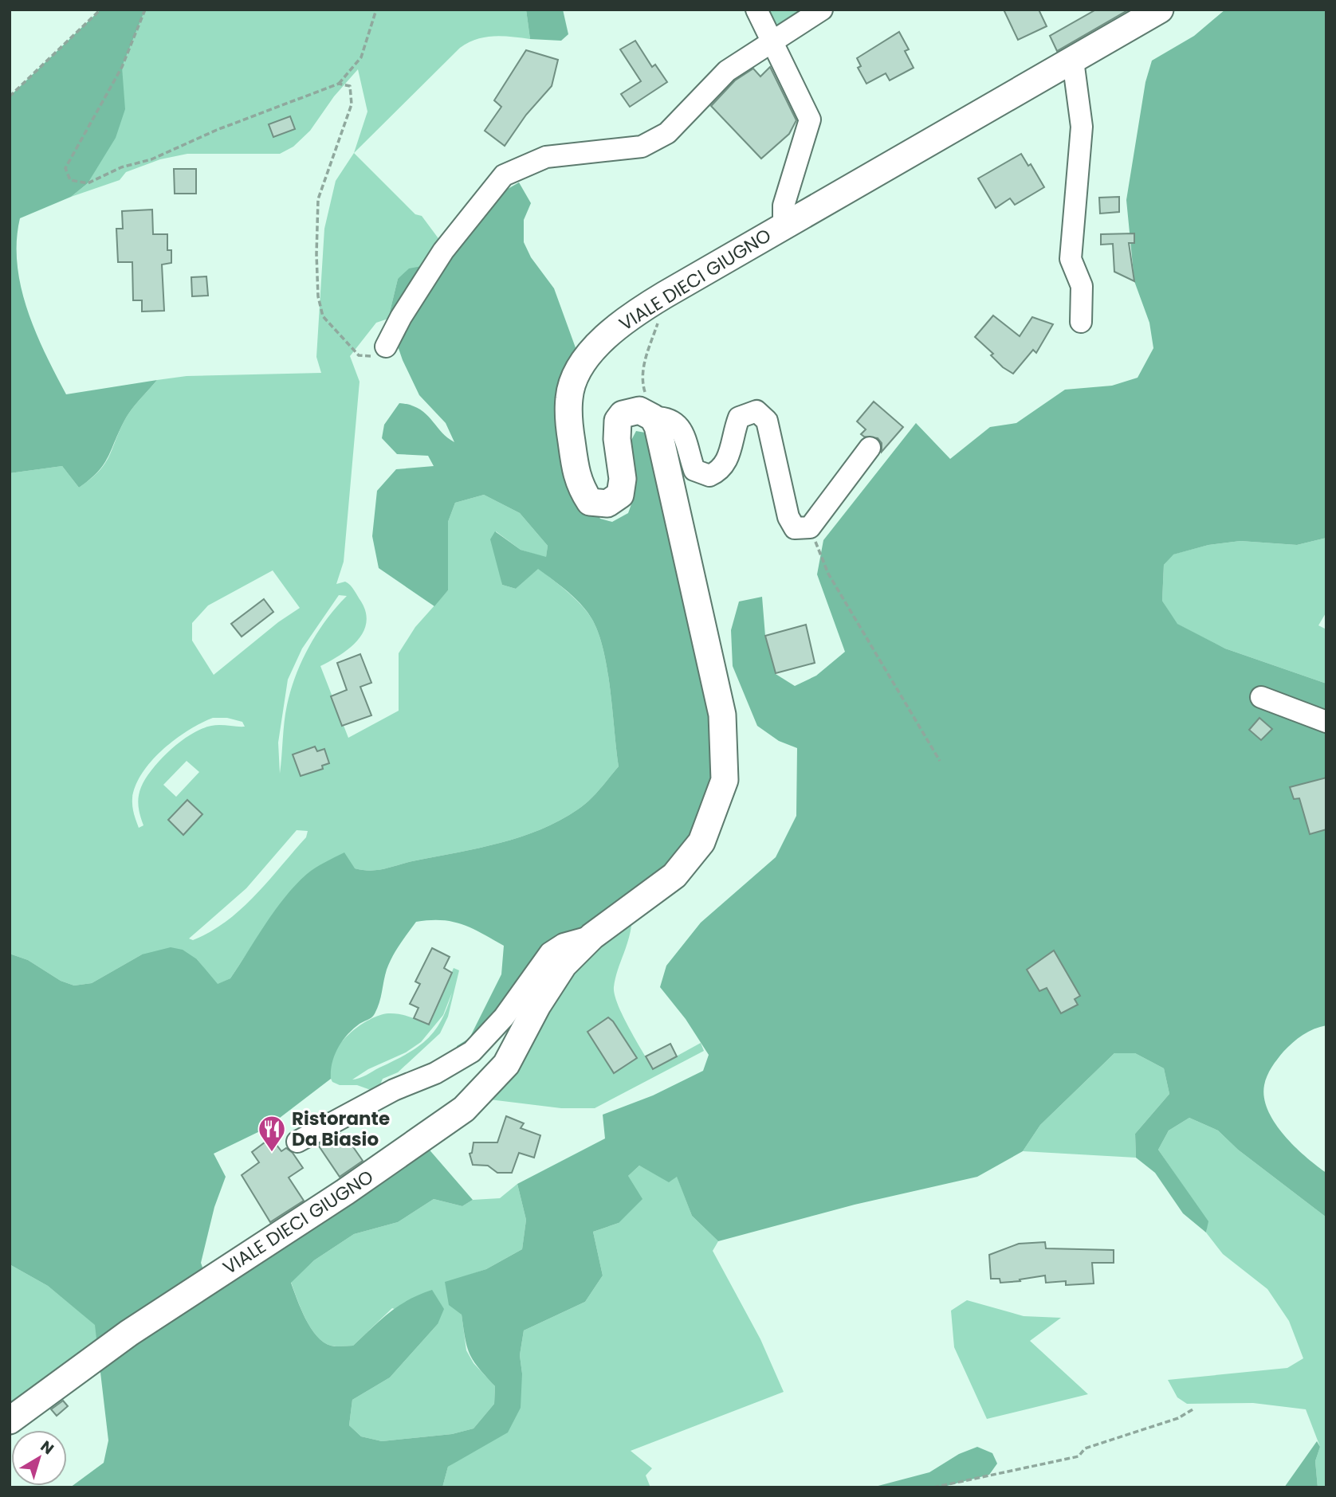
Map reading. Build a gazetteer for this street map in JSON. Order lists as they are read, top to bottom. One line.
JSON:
{"streets":{"main road":["VIALE DIECI GIUGNO"]},"places":{"restaurant":["Ristorante Da Biasio"]},"north":"top right"}
